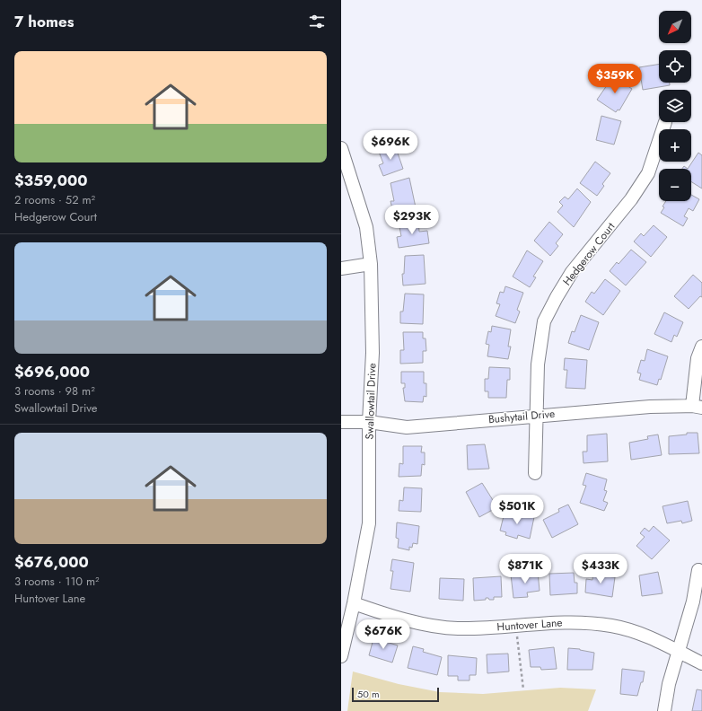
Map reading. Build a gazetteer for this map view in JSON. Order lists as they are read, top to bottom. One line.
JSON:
{"streets":{"street":["Hedgerow Court","Swallowtail Drive","Bushytail Drive","Huntover Lane"]},"crossings":[["Hedgerow Court","Bushytail Drive"],["Swallowtail Drive","Bushytail Drive"],["Swallowtail Drive","Huntover Lane"]],"scale_bar":"50 m","north":"bottom left","page":{"heading":"7 homes","map_buttons":["+","−"],"list":[{"name":"$359,000","note":"2 rooms · 52 m² · Hedgerow Court"},{"name":"$696,000","note":"3 rooms · 98 m² · Swallowtail Drive"},{"name":"$676,000","note":"3 rooms · 110 m² · Huntover Lane"}],"price":["$359K","$696K","$293K","$501K","$871K","$433K","$676K"],"scale":"50 m"}}
